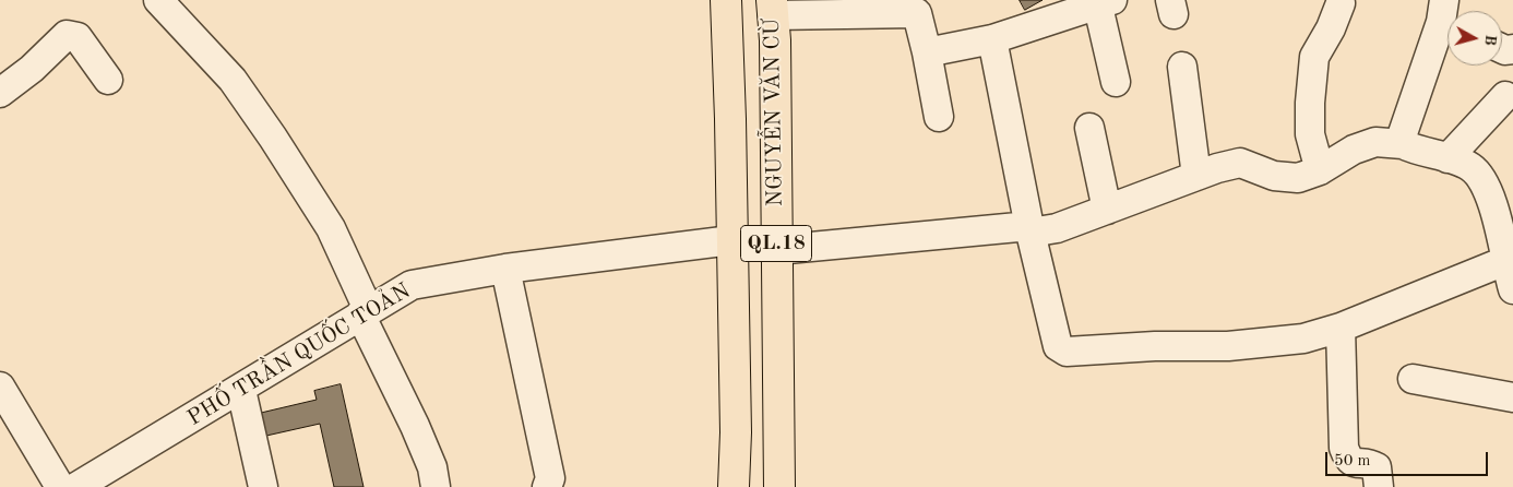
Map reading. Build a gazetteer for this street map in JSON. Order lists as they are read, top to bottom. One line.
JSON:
{"streets":{"main road":["NGUYỄN VĂN CỪ","QL.18"],"street":["PHỐ TRẦN QUỐC TOẢN"]},"crossings":[["NGUYỄN VĂN CỪ","PHỐ TRẦN QUỐC TOẢN"]],"scale_bar":"50 m","north":"right"}
